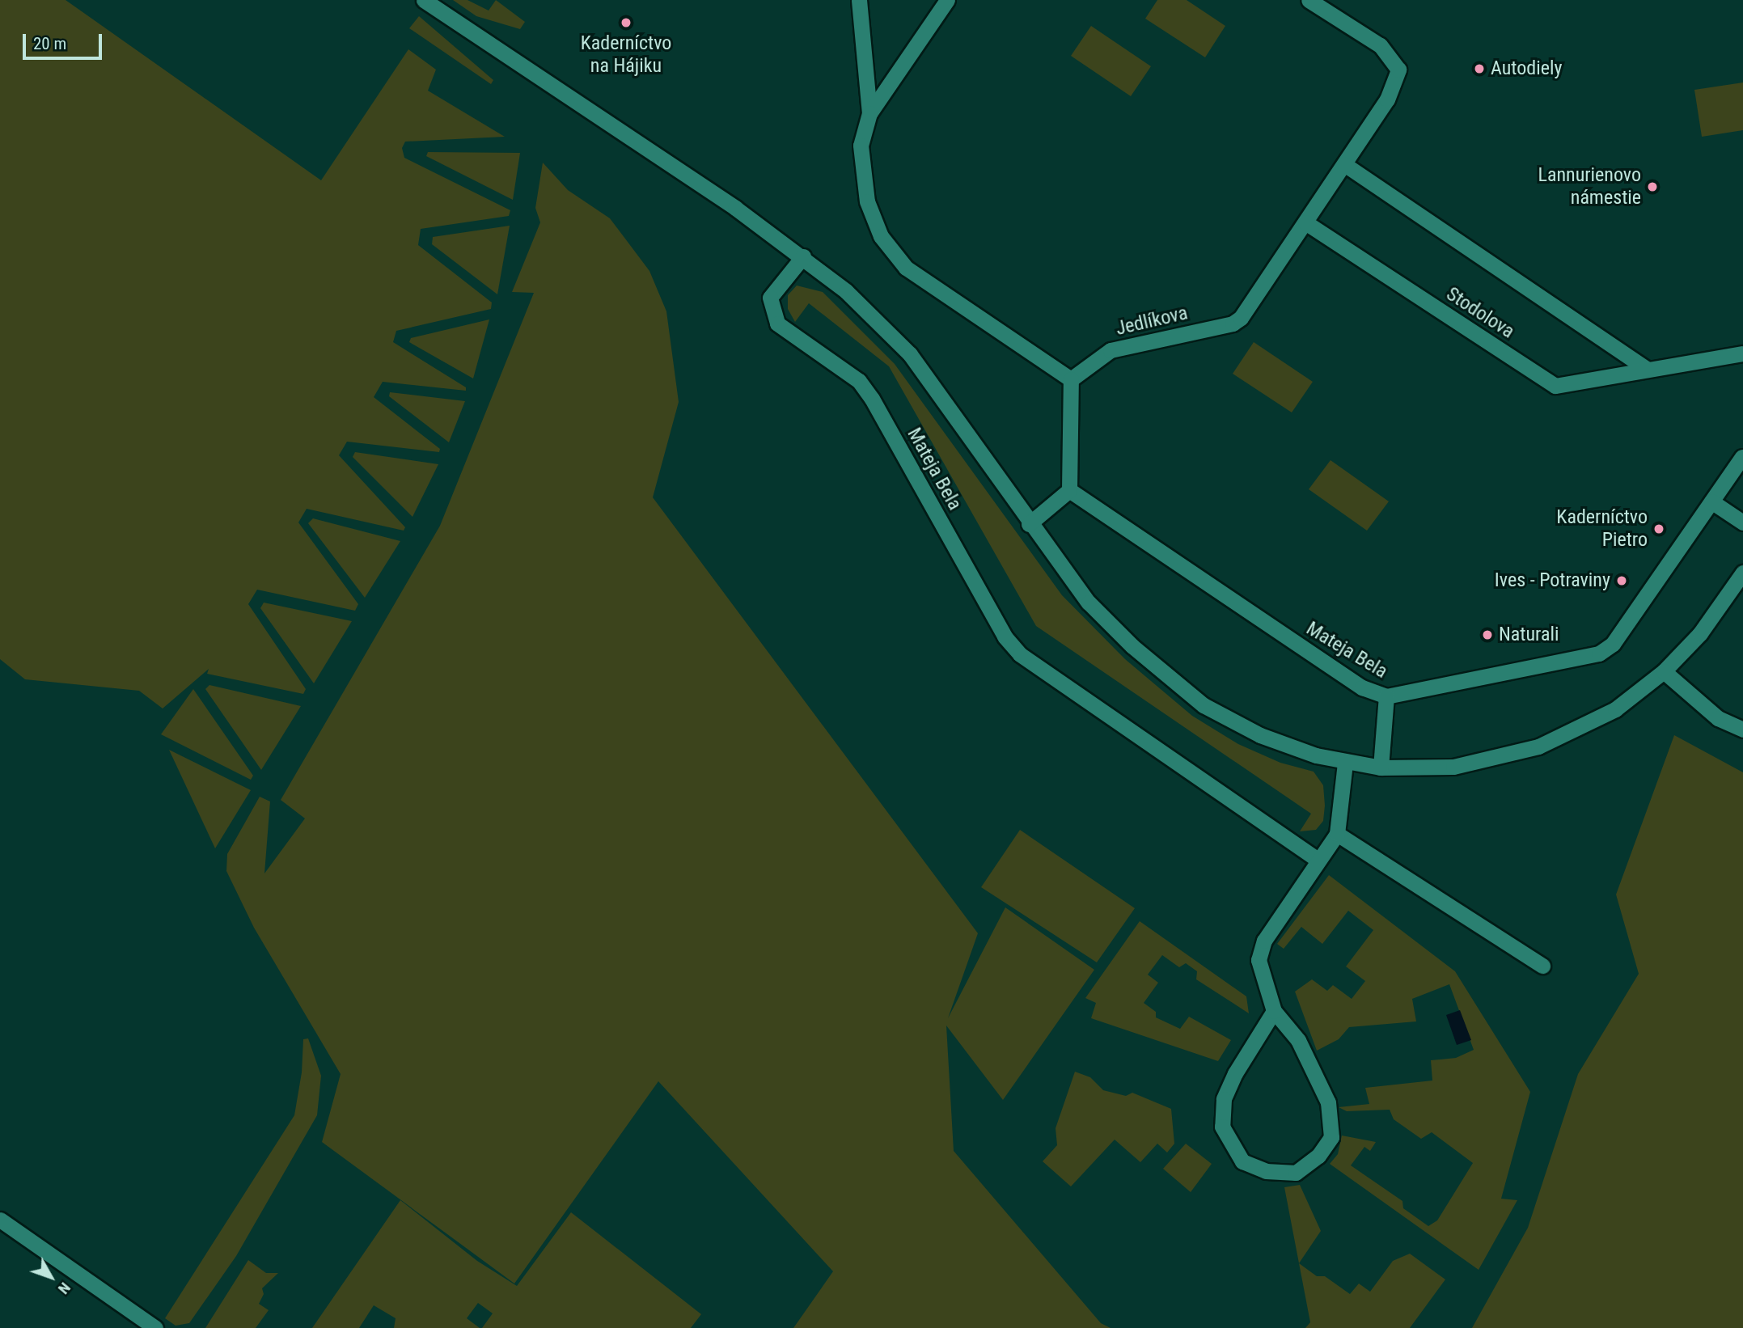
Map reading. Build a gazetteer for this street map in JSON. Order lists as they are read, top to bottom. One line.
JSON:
{"streets":{"street":["Stodolova","Jedlíkova","Mateja Bela"]},"crossings":[["Stodolova","Jedlíkova"]],"places":["Kaderníctvo na Hájiku","Autodiely","Lannurienovo námestie","Kaderníctvo Pietro","Ives - Potraviny","Naturali"],"scale_bar":"20 m","north":"bottom right"}
